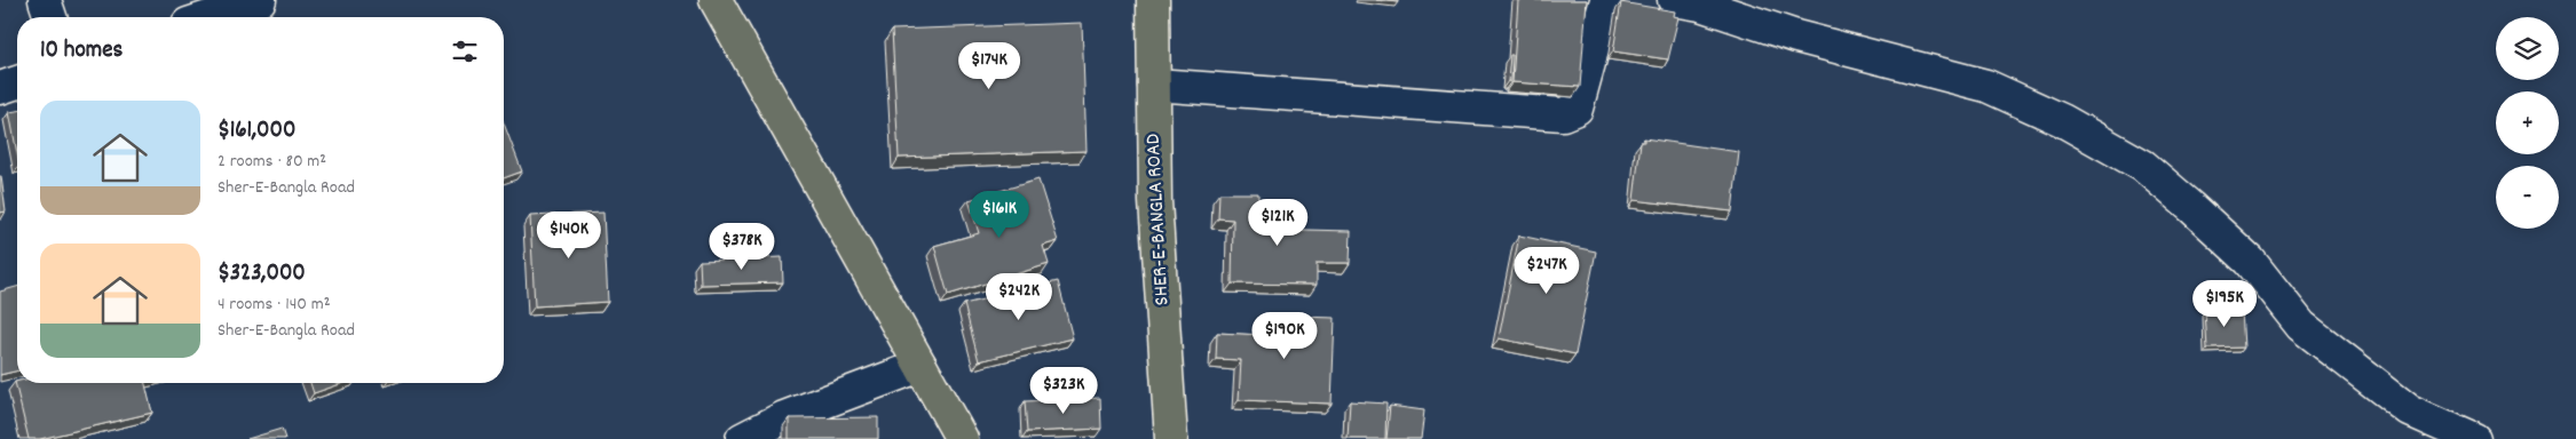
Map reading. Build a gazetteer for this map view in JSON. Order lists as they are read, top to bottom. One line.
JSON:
{"streets":{"highway":["SHER-E-BANGLA ROAD"]},"page":{"map_buttons":["+","−"],"heading":"10 homes","price":["$174K","$161K","$121K","$140K","$378K","$247K","$242K","$195K","$190K","$323K"],"list":[{"name":"$161,000","note":"2 rooms · 80 m² · Sher-E-Bangla Road"},{"name":"$323,000","note":"4 rooms · 140 m² · Sher-E-Bangla Road"}]}}
